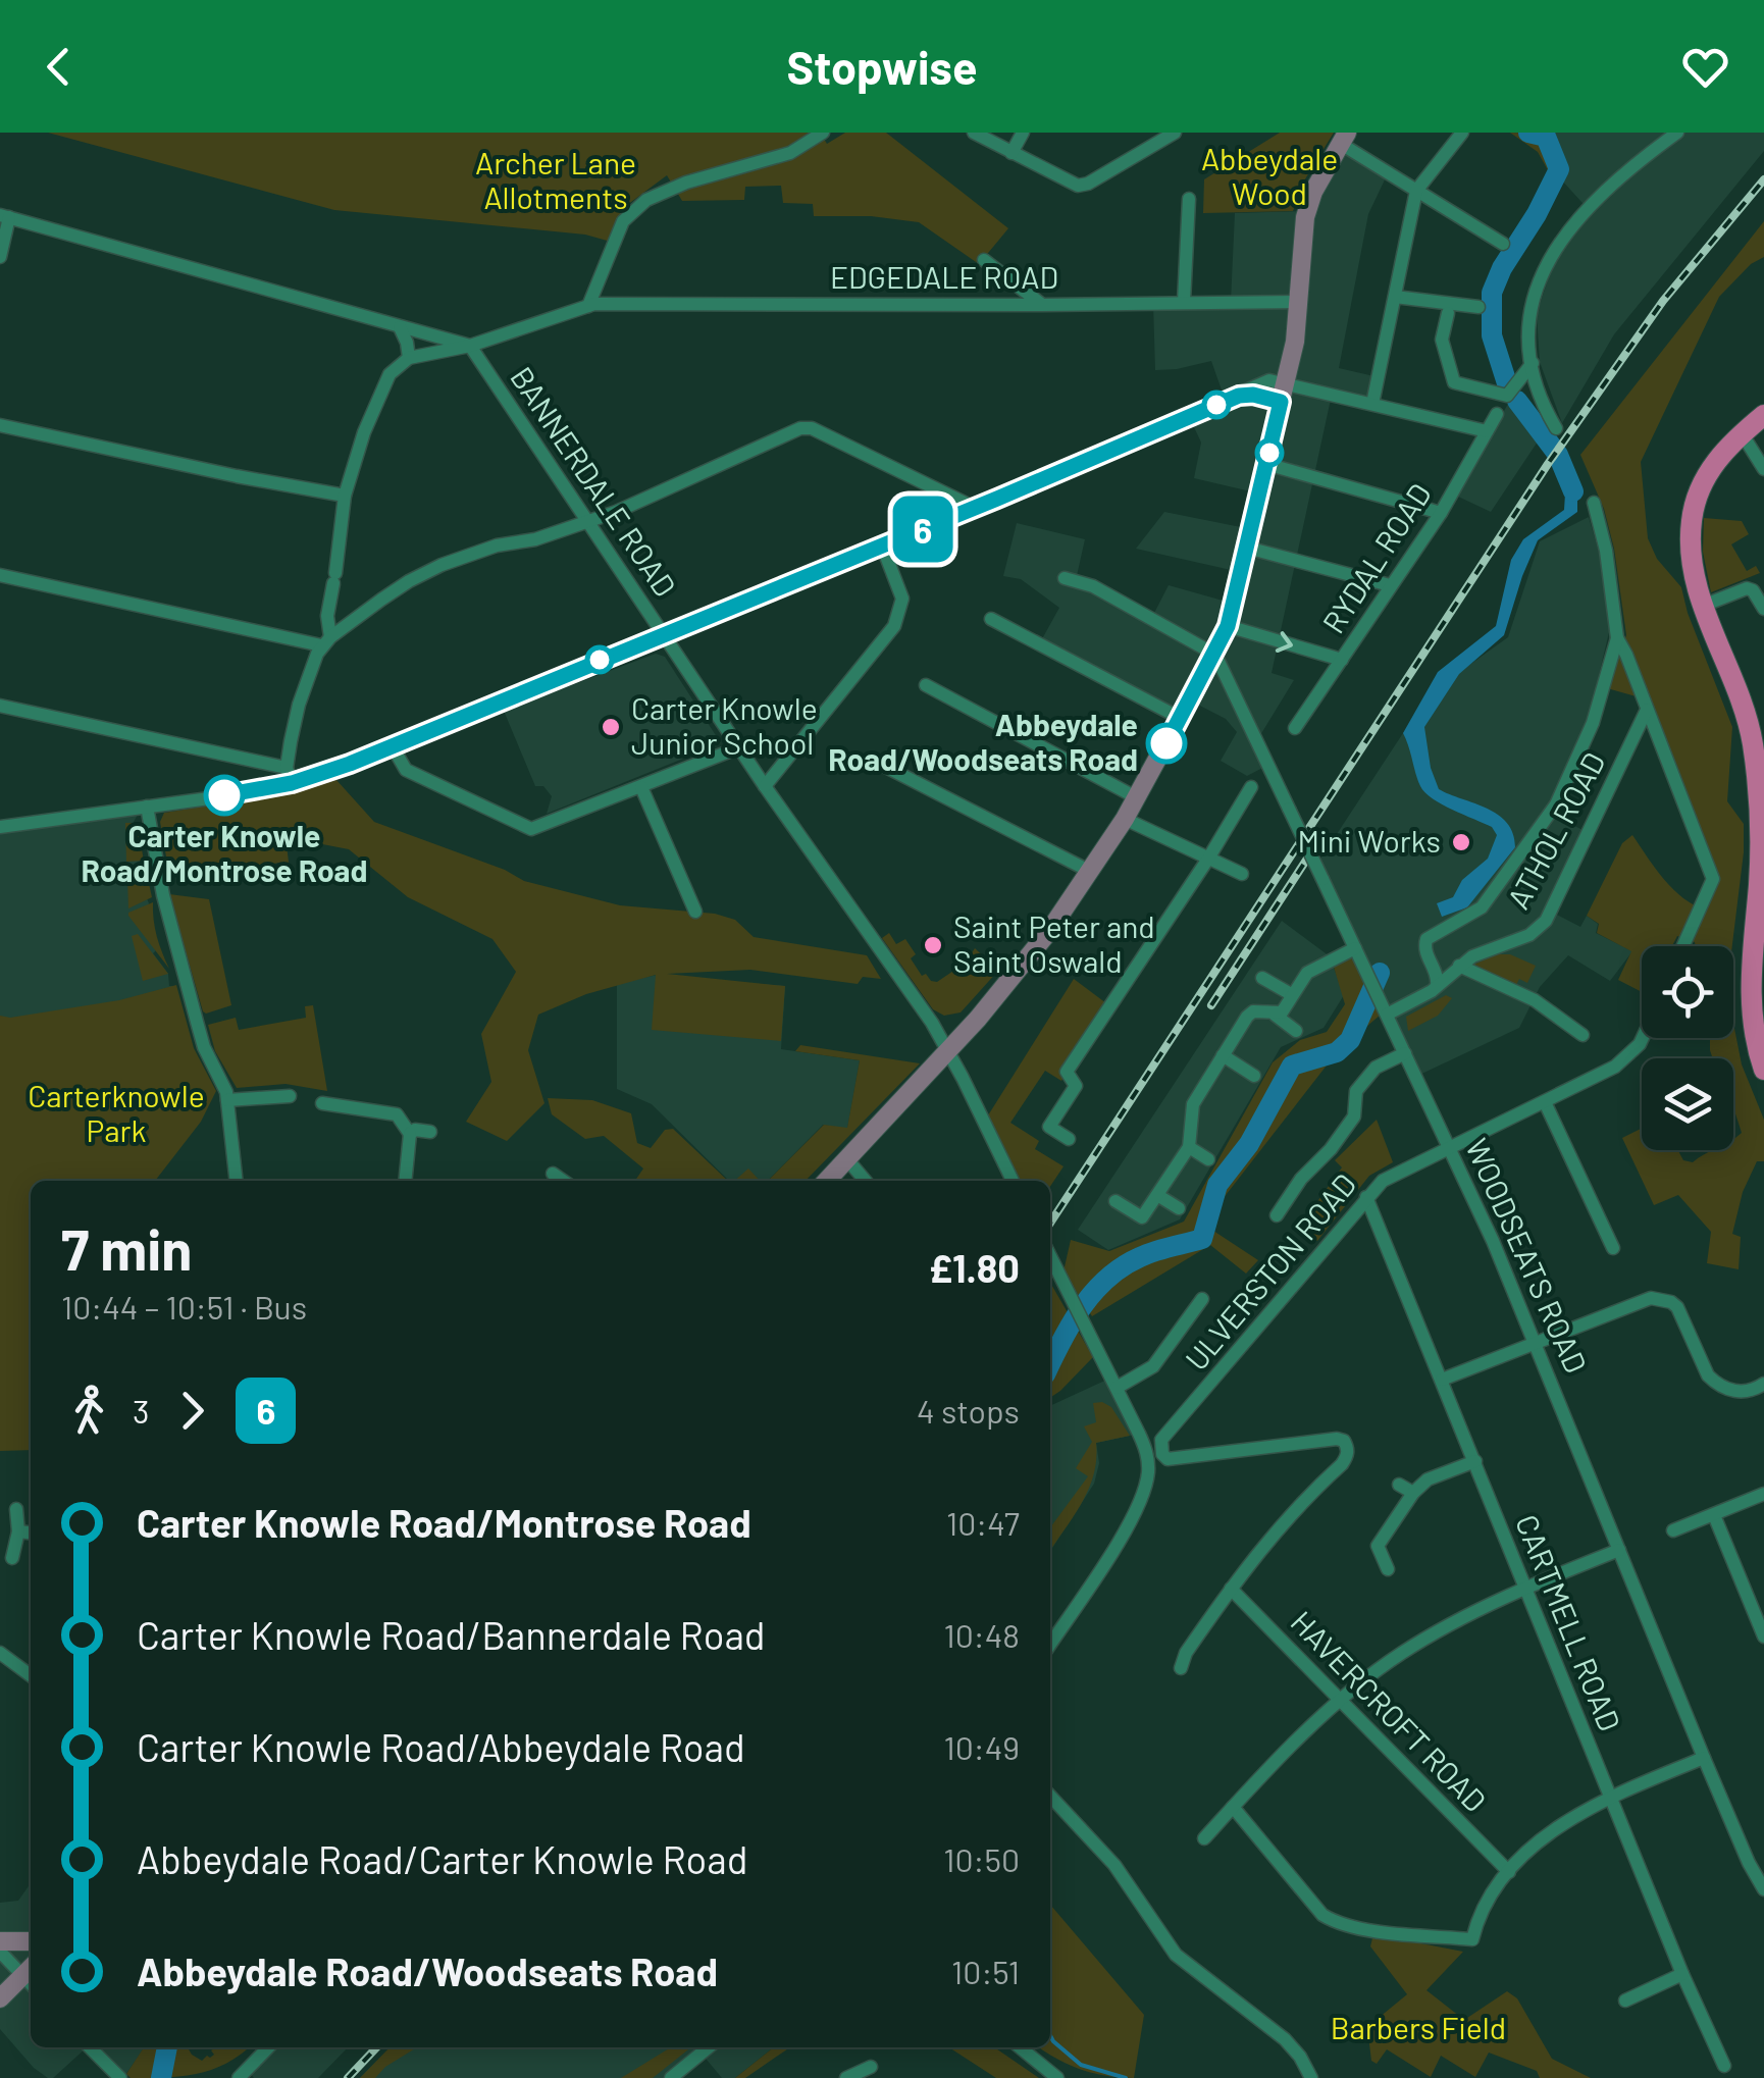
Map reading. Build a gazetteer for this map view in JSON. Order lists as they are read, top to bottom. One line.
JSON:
{"streets":{"street":["EDGEDALE ROAD","BANNERDALE ROAD","RYDAL ROAD","ATHOL ROAD","WOODSEATS ROAD","ULVERSTON ROAD","CARTMELL ROAD","HAVERCROFT ROAD"]},"crossings":[["EDGEDALE ROAD","BANNERDALE ROAD"],["ATHOL ROAD","WOODSEATS ROAD"],["WOODSEATS ROAD","ULVERSTON ROAD"],["ULVERSTON ROAD","CARTMELL ROAD"],["ULVERSTON ROAD","HAVERCROFT ROAD"]],"parks":["Abbeydale Wood","Archer Lane Allotments","Carterknowle Park","Barbers Field"],"places":["Carter Knowle Junior School","Abbeydale Road/Woodseats Road","Carter Knowle Road/Montrose Road","Mini Works","Saint Peter and Saint Oswald"],"lines":["bus line 6"],"page":{"header":"Stopwise","on_map":"6","heading":["7 min","10:44 – 10:51 · Bus","£1.80"],"legs":["3","6","4 stops"],"list":[{"name":"Carter Knowle Road/Montrose Road","value":"10:47"},{"name":"Carter Knowle Road/Bannerdale Road","value":"10:48"},{"name":"Carter Knowle Road/Abbeydale Road","value":"10:49"},{"name":"Abbeydale Road/Carter Knowle Road","value":"10:50"},{"name":"Abbeydale Road/Woodseats Road","value":"10:51"}]}}
